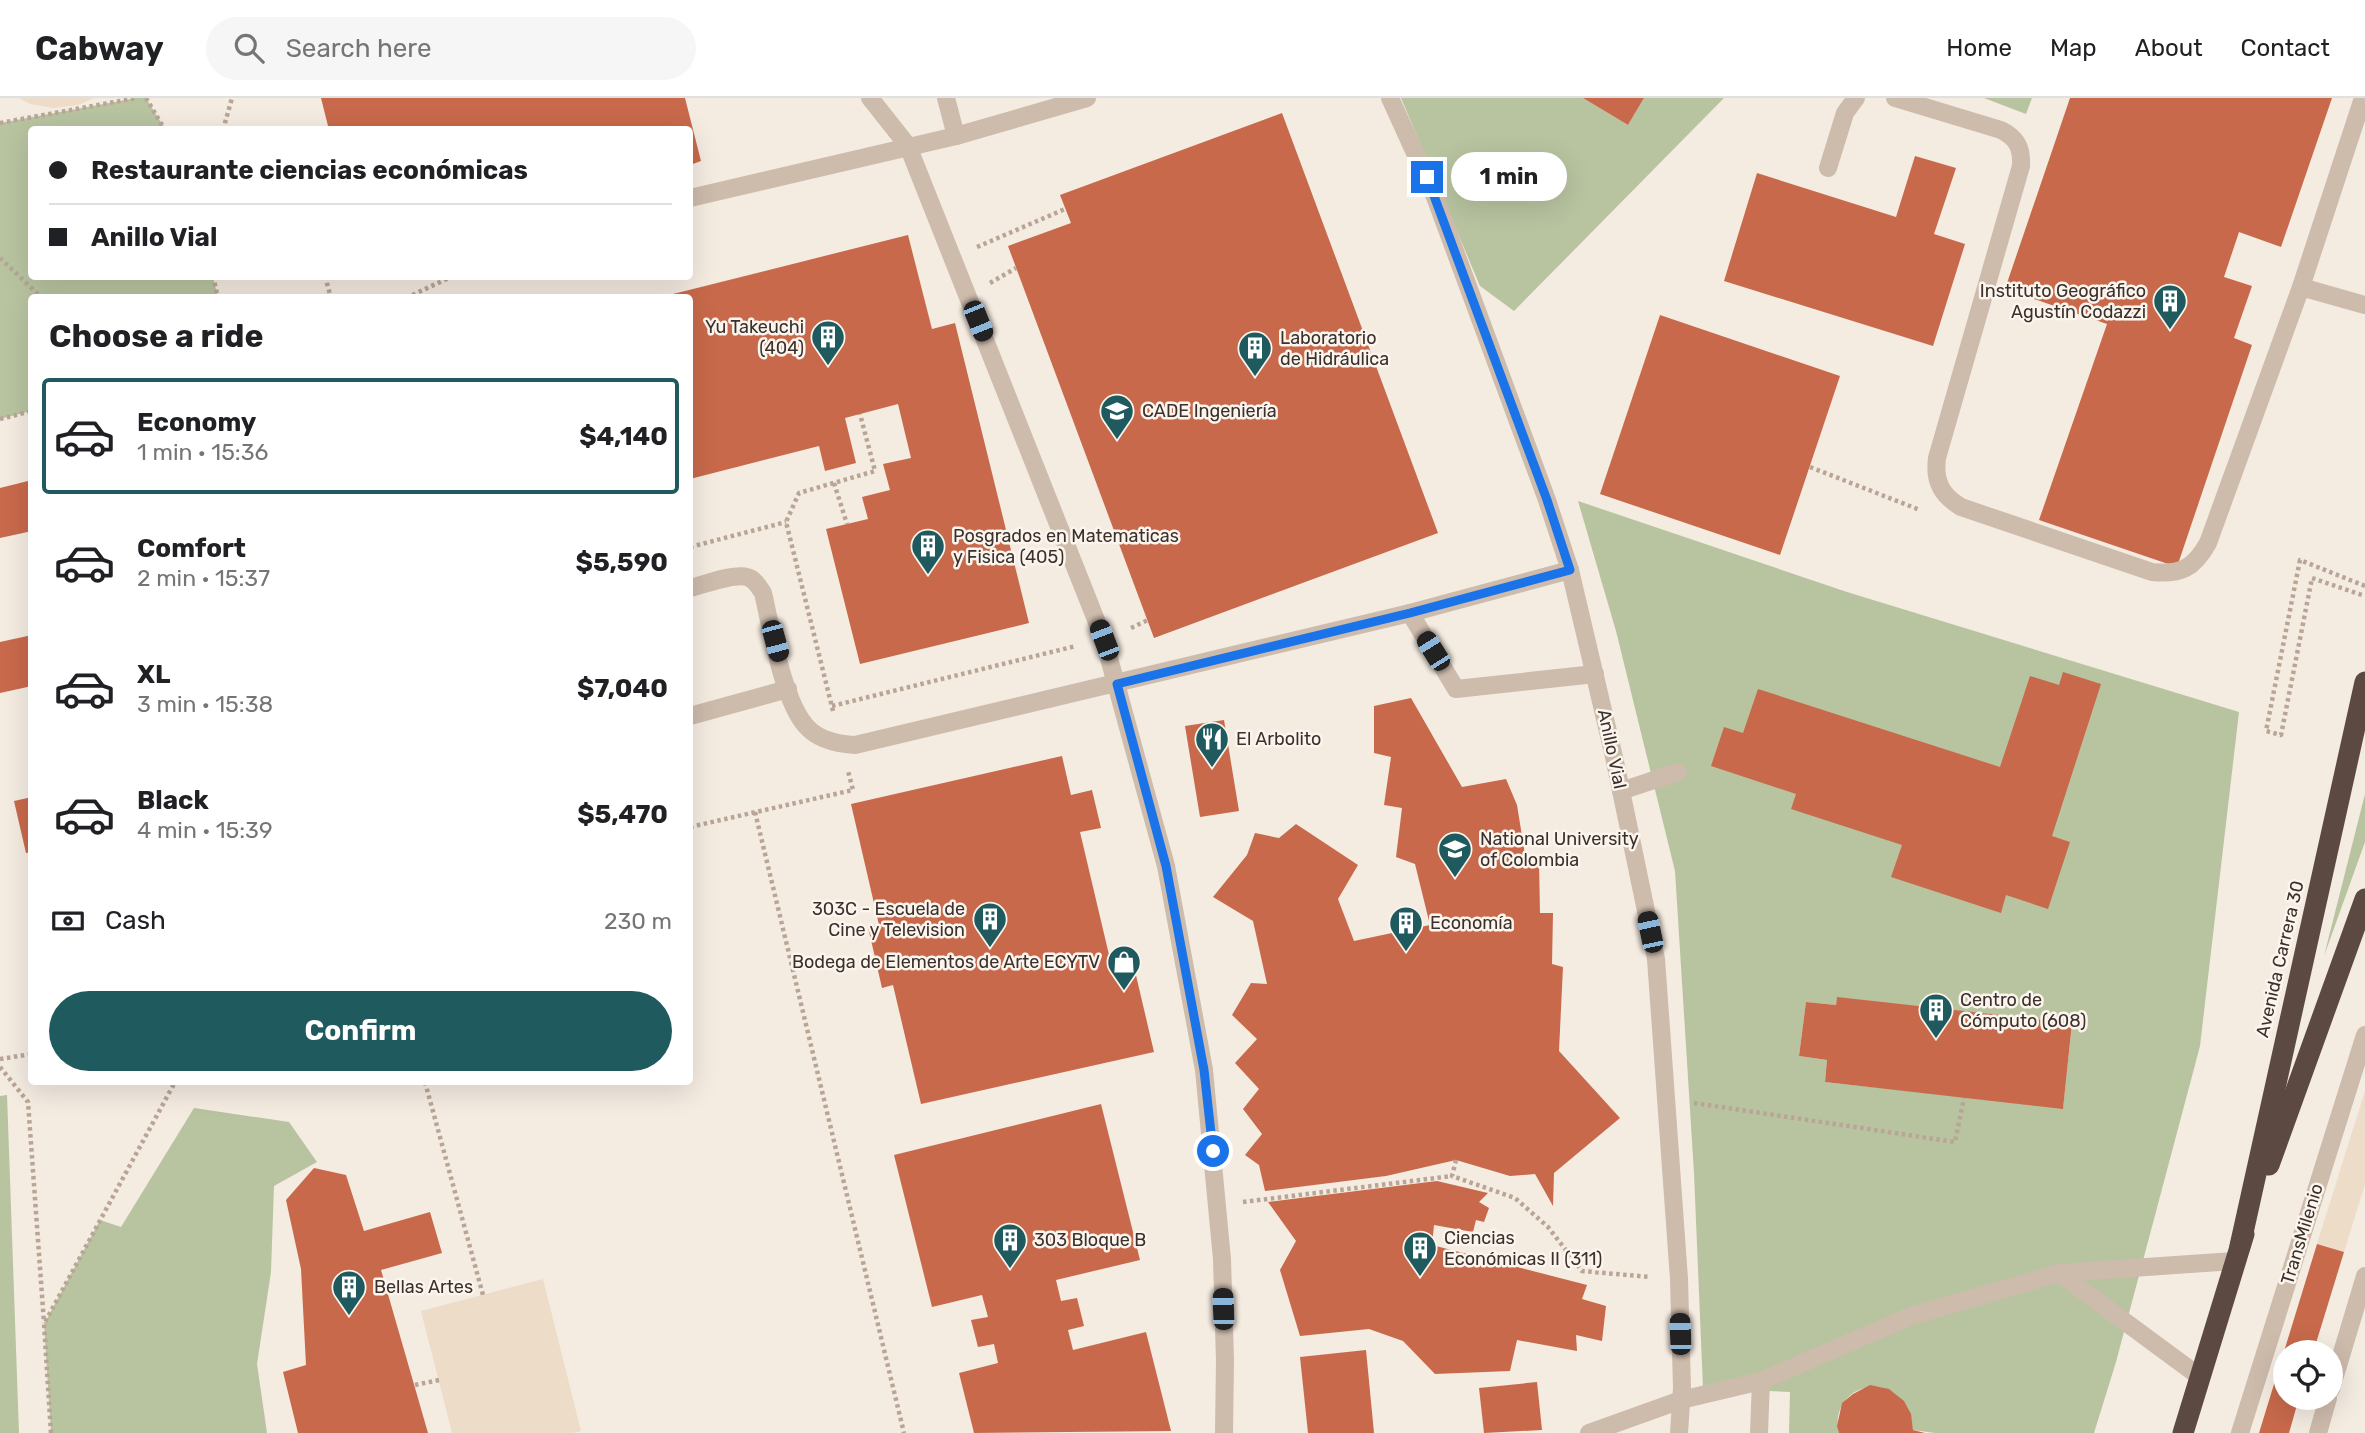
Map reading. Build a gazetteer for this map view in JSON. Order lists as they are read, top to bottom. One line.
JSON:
{"streets":{"highway":["Avenida Carrera 30"],"street":["Anillo Vial","TransMilenio"]},"places":{"building":["Instituto Geográfico Agustín Codazzi","Yu Takeuchi (404)","Laboratorio de Hidráulica","Posgrados en Matematicas y Fisica (405)","303C - Escuela de Cine y Television","Economía","Centro de Cómputo (608)","303 Bloque B","Ciencias Económicas II (311)","Bellas Artes"],"school or university":["CADE Ingeniería","National University of Colombia"],"restaurant":["El Arbolito"],"shop":["Bodega de Elementos de Arte ECYTV"]},"page":{"header":"Cabway","search":"Search here","nav":["Home","Map","About","Contact"],"banner":["Restaurante ciencias económicas","Anillo Vial"],"bubble":"1 min","heading":"Choose a ride","list":[{"name":"Economy","note":"1 min · 15:36","value":"$4,140"},{"name":"Comfort","note":"2 min · 15:37","value":"$5,590"},{"name":"XL","note":"3 min · 15:38","value":"$7,040"},{"name":"Black","note":"4 min · 15:39","value":"$5,470"}],"pay":["Cash","230 m"],"buttons":"Confirm"}}
